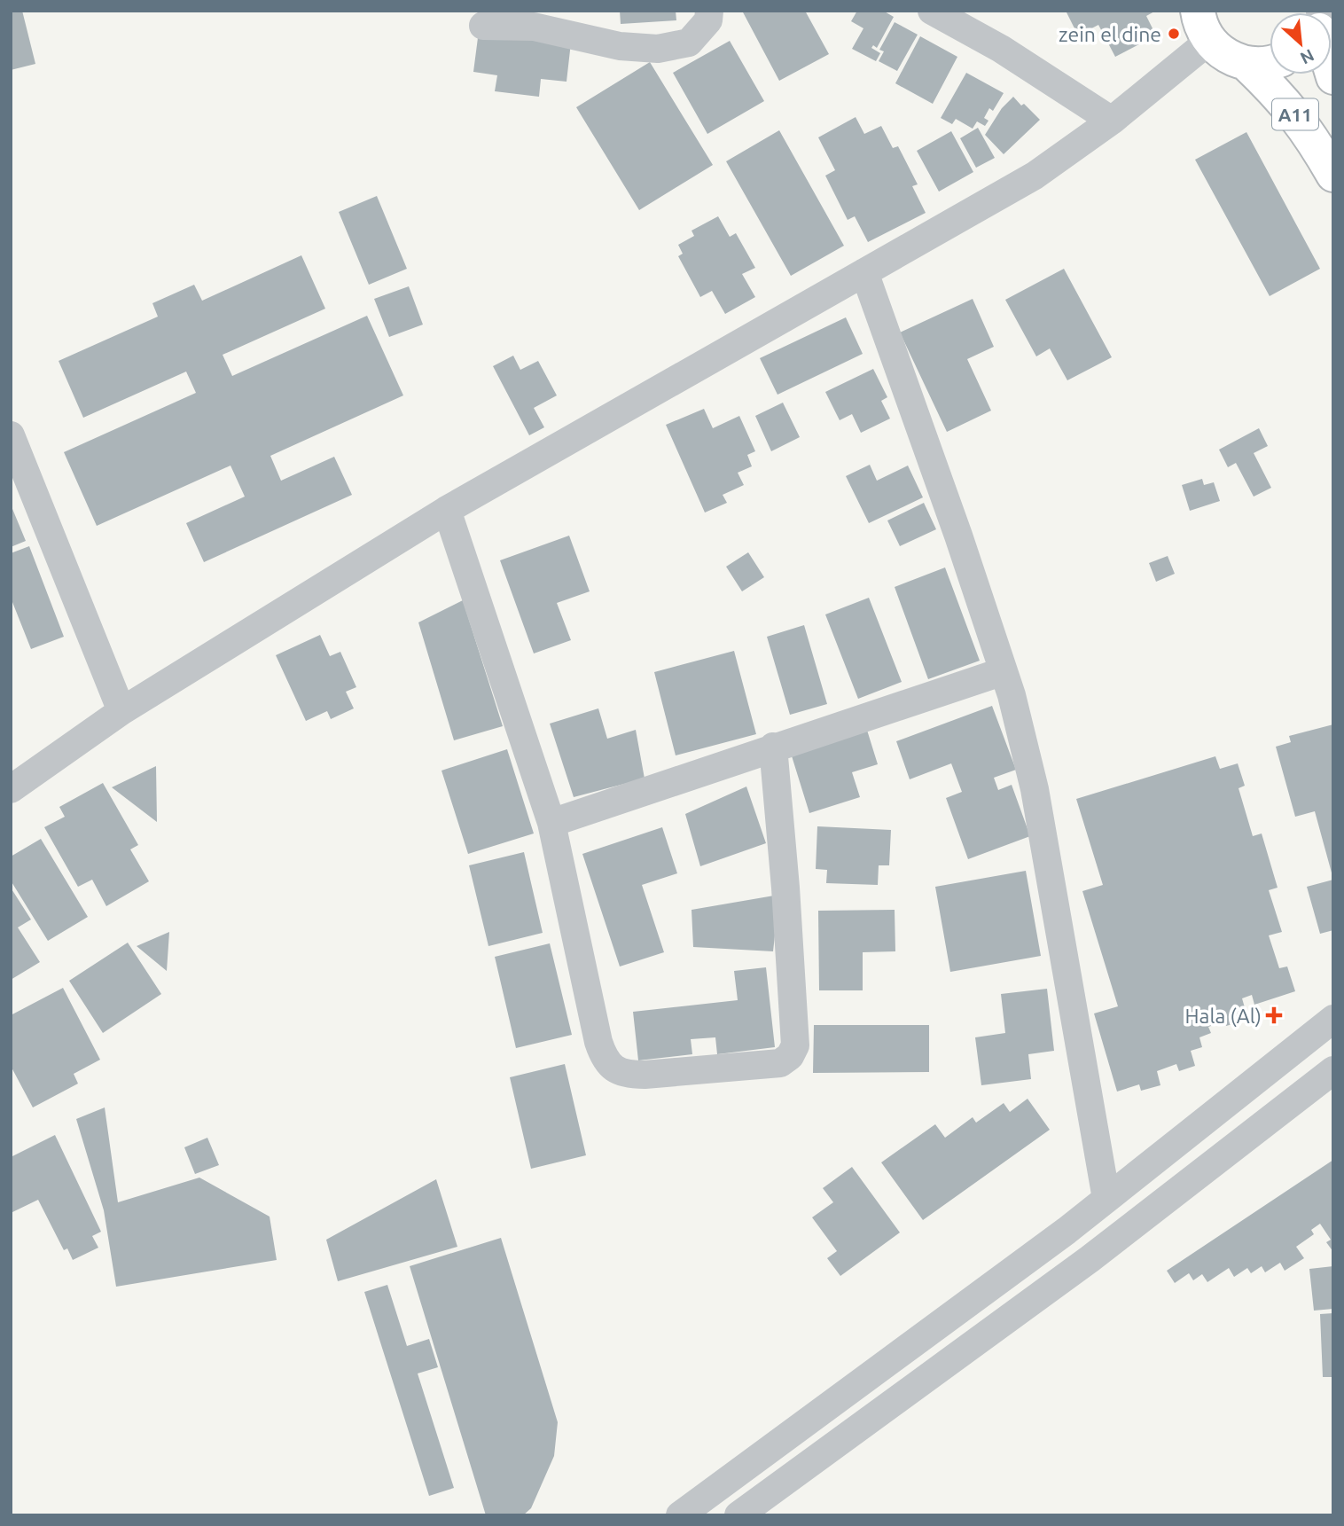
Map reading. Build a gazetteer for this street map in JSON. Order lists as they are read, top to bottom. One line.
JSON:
{"streets":{"highway":["A11"]},"places":{"other":["zein el dine"],"health":["Hala (Al)"]},"north":"bottom right"}
